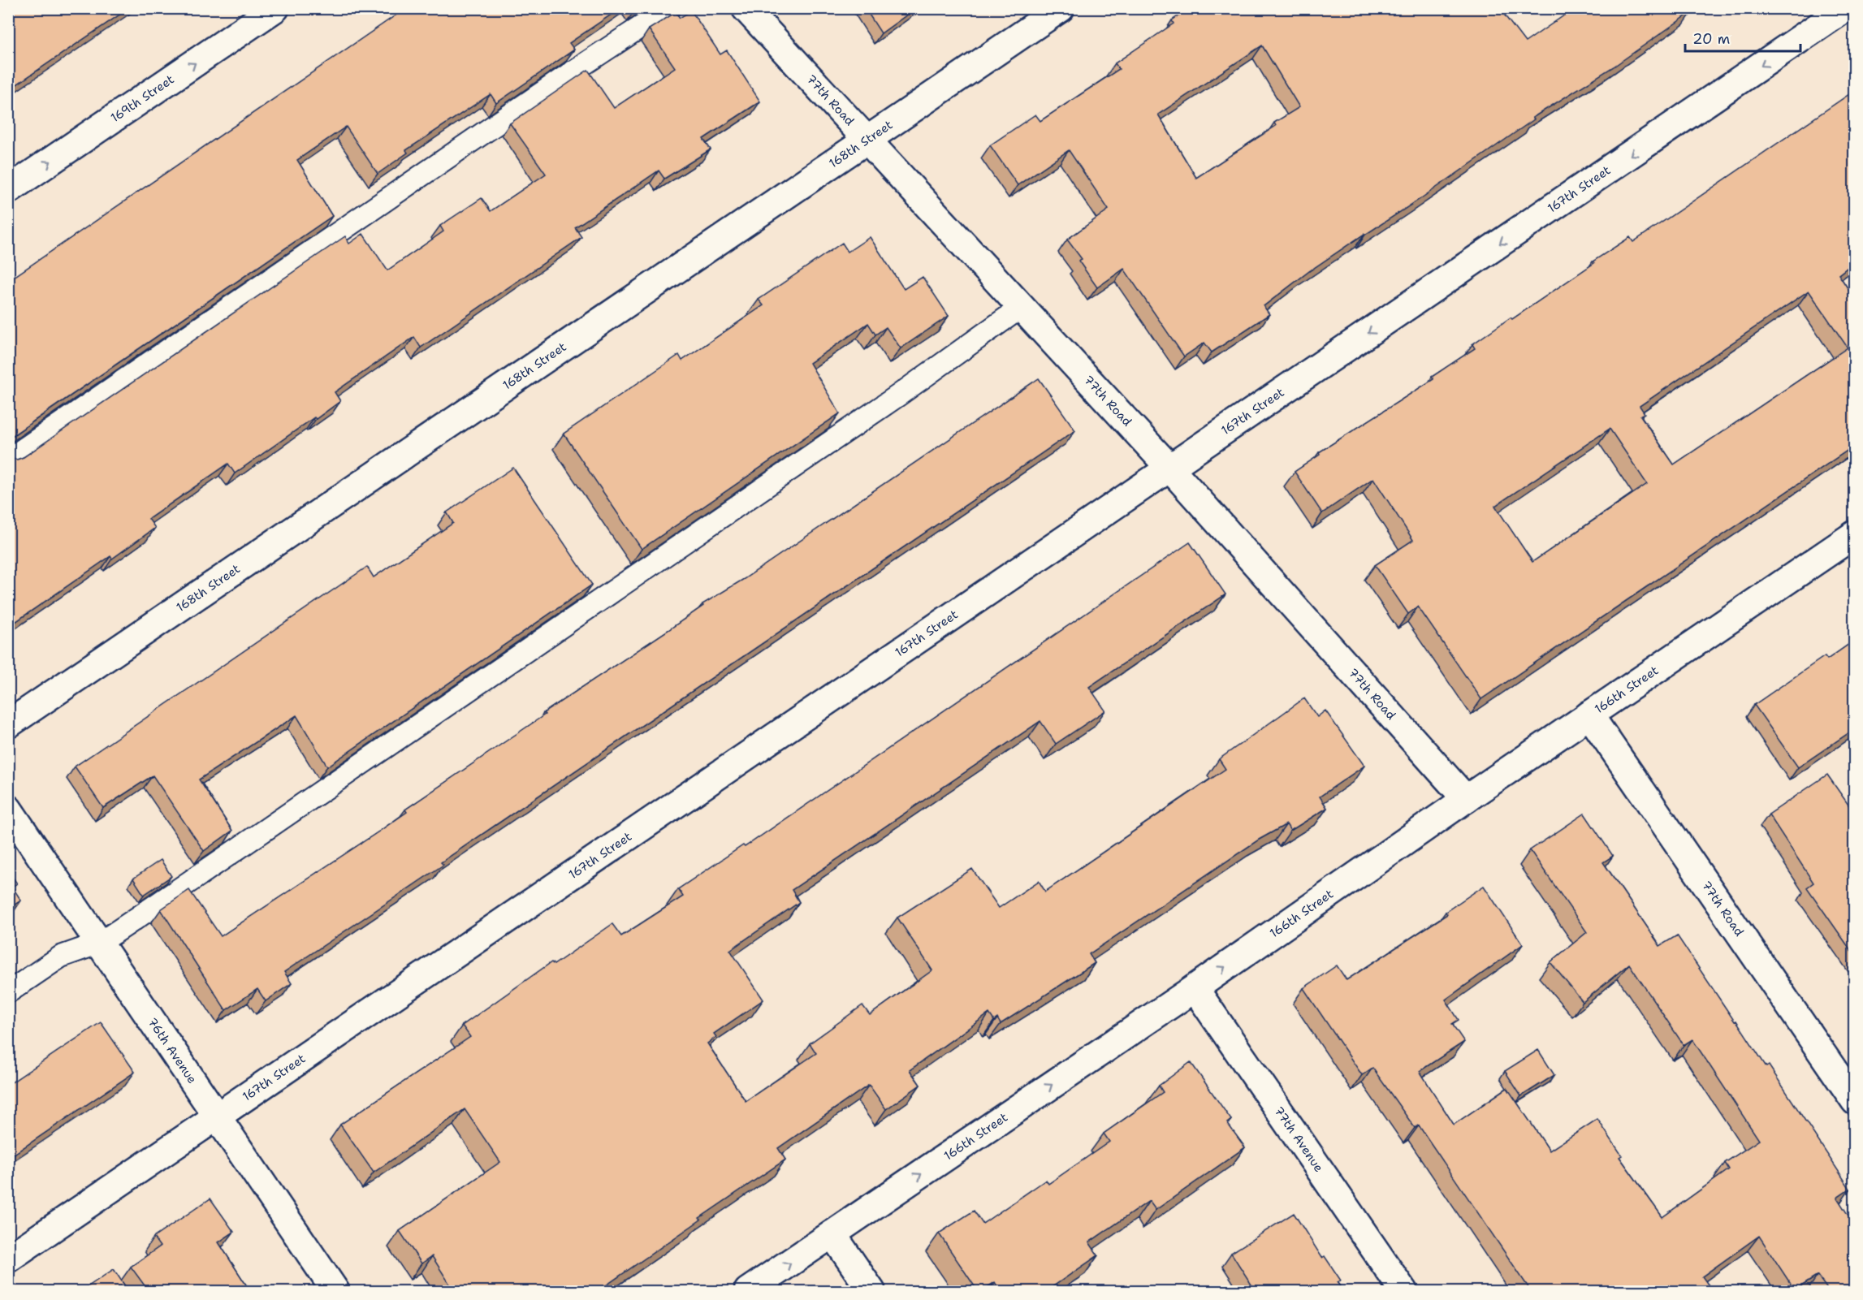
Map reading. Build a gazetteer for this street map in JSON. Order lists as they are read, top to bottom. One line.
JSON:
{"streets":{"street":["169th Street","77th Road","168th Street","167th Street","166th Street","76th Avenue","77th Avenue"]},"crossings":[["77th Road","168th Street"],["77th Road","167th Street"],["77th Road","166th Street"],["167th Street","76th Avenue"],["166th Street","77th Avenue"]],"one_way":["169th Street","167th Street","166th Street"],"scale_bar":"20 m"}
